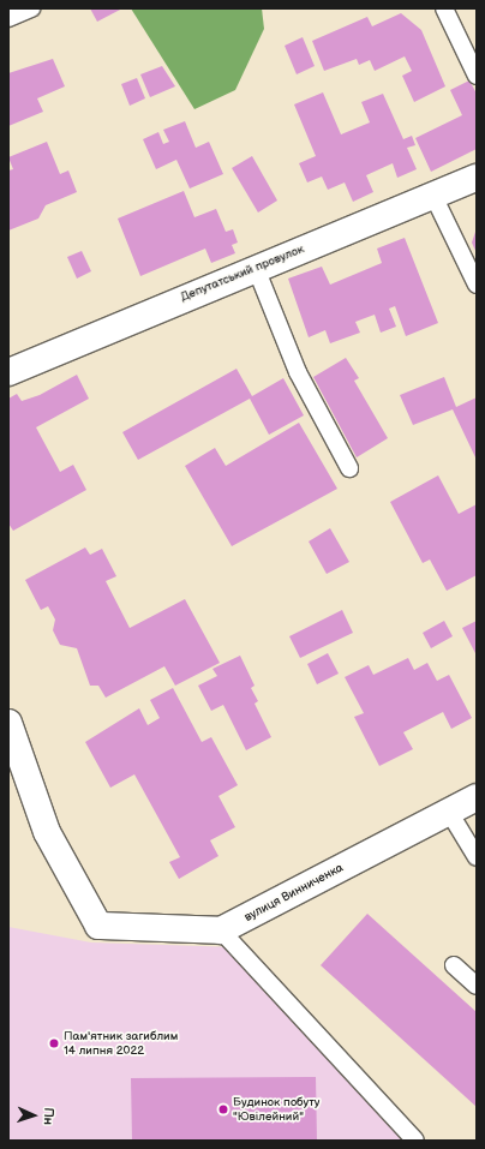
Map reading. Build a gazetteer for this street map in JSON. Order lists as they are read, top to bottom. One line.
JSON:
{"streets":{"street":["Депутатський провулок","вулиця Винниченка"]},"places":["Пам'ятник загиблим 14 липня 2022","Будинок побуту \"Ювілейний\""],"north":"right"}
